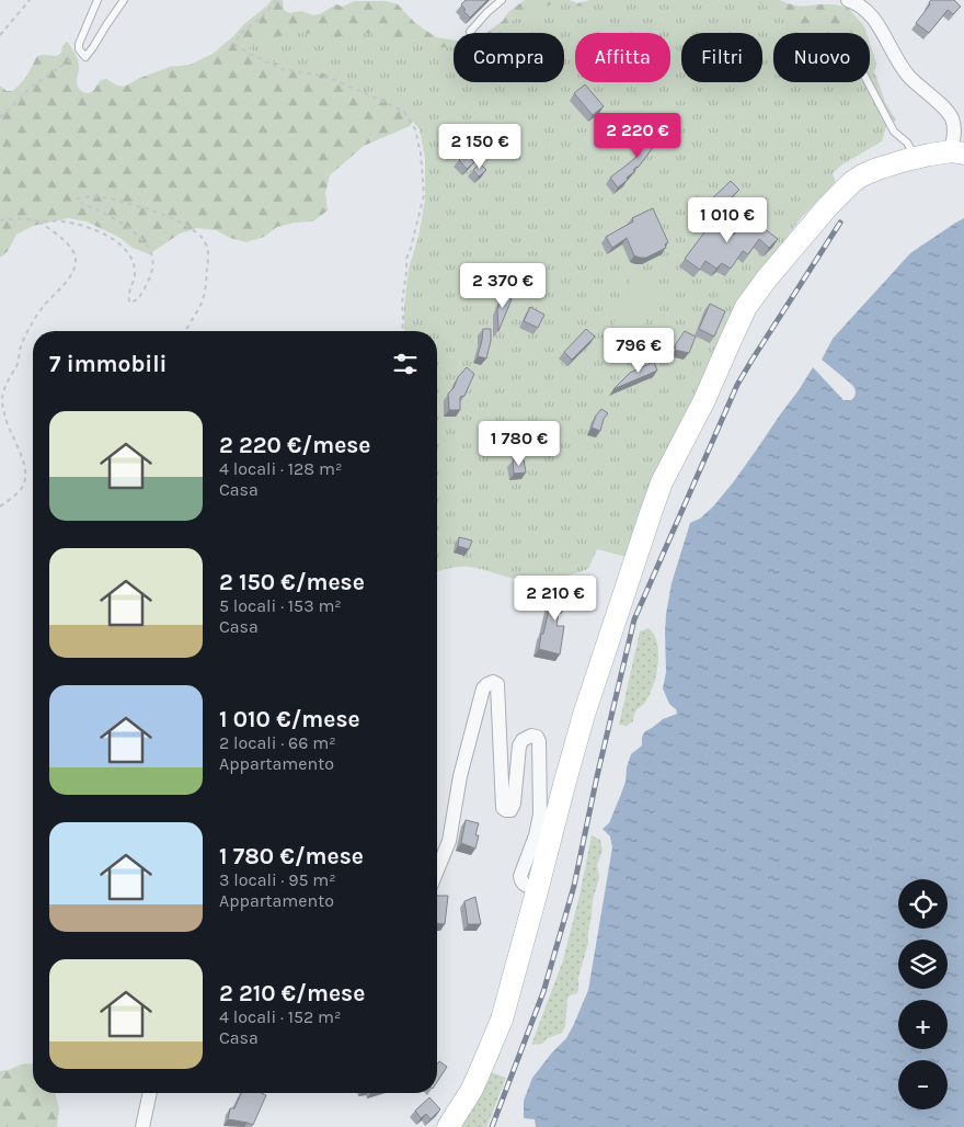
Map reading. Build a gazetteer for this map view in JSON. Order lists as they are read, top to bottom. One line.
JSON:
{"page":{"chip":["Compra","Affitta","Filtri","Nuovo"],"price":["2 220 €","2 150 €","1 010 €","2 370 €","796 €","1 780 €","2 210 €"],"heading":"7 immobili","list":[{"name":"2 220 €/mese","note":"4 locali · 128 m² · Casa"},{"name":"2 150 €/mese","note":"5 locali · 153 m² · Casa"},{"name":"1 010 €/mese","note":"2 locali · 66 m² · Appartamento"},{"name":"1 780 €/mese","note":"3 locali · 95 m² · Appartamento"},{"name":"2 210 €/mese","note":"4 locali · 152 m² · Casa"}],"map_buttons":["+","−"]}}
